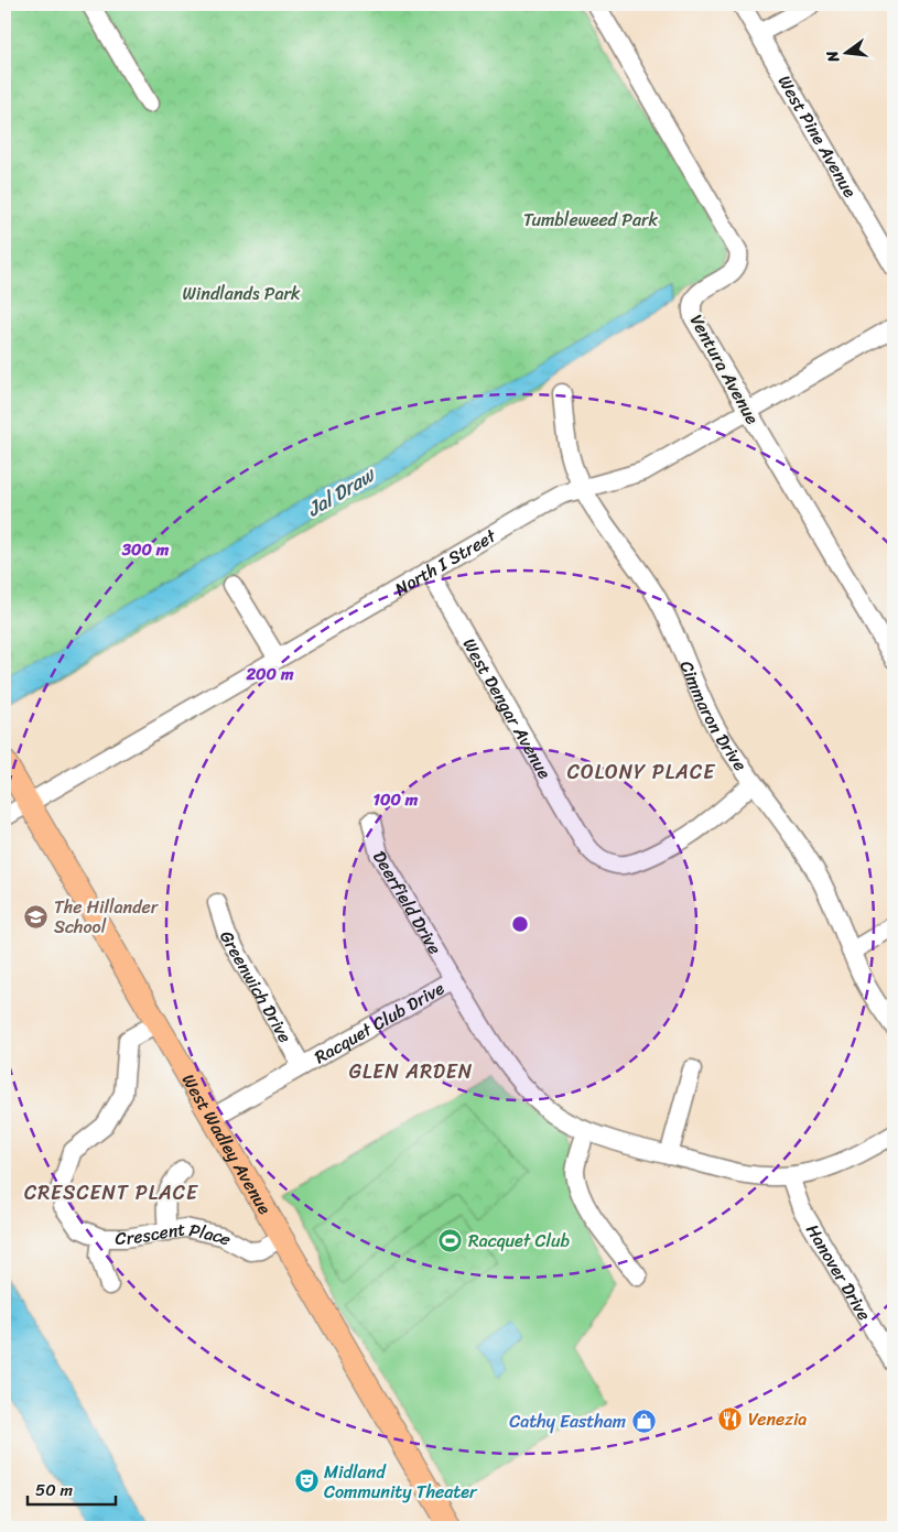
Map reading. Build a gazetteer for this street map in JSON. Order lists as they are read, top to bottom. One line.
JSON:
{"streets":{"main road":["West Wadley Avenue"],"street":["West Pine Avenue","Ventura Avenue","North I Street","West Dengar Avenue","Cimmaron Drive","Deerfield Drive","Greenwich Drive","Racquet Club Drive","Crescent Place","Hanover Drive"]},"crossings":[["Ventura Avenue","North I Street"],["North I Street","West Dengar Avenue"],["North I Street","Cimmaron Drive"],["North I Street","West Wadley Avenue"],["West Dengar Avenue","Cimmaron Drive"],["Deerfield Drive","Racquet Club Drive"],["Greenwich Drive","Racquet Club Drive"],["Racquet Club Drive","West Wadley Avenue"],["Racquet Club Drive","Hanover Drive"],["West Wadley Avenue","Crescent Place"]],"districts":["COLONY PLACE","GLEN ARDEN","CRESCENT PLACE"],"water":["Jal Draw"],"parks":["Tumbleweed Park","Windlands Park"],"places":{"school or university":["The Hillander School"],"sports":["Racquet Club"],"restaurant":["Venezia"],"shop":["Cathy Eastham"],"theatre":["Midland Community Theater"]},"scale_bar":"50 m","north":"left","rings":["300 m","200 m","100 m"]}
